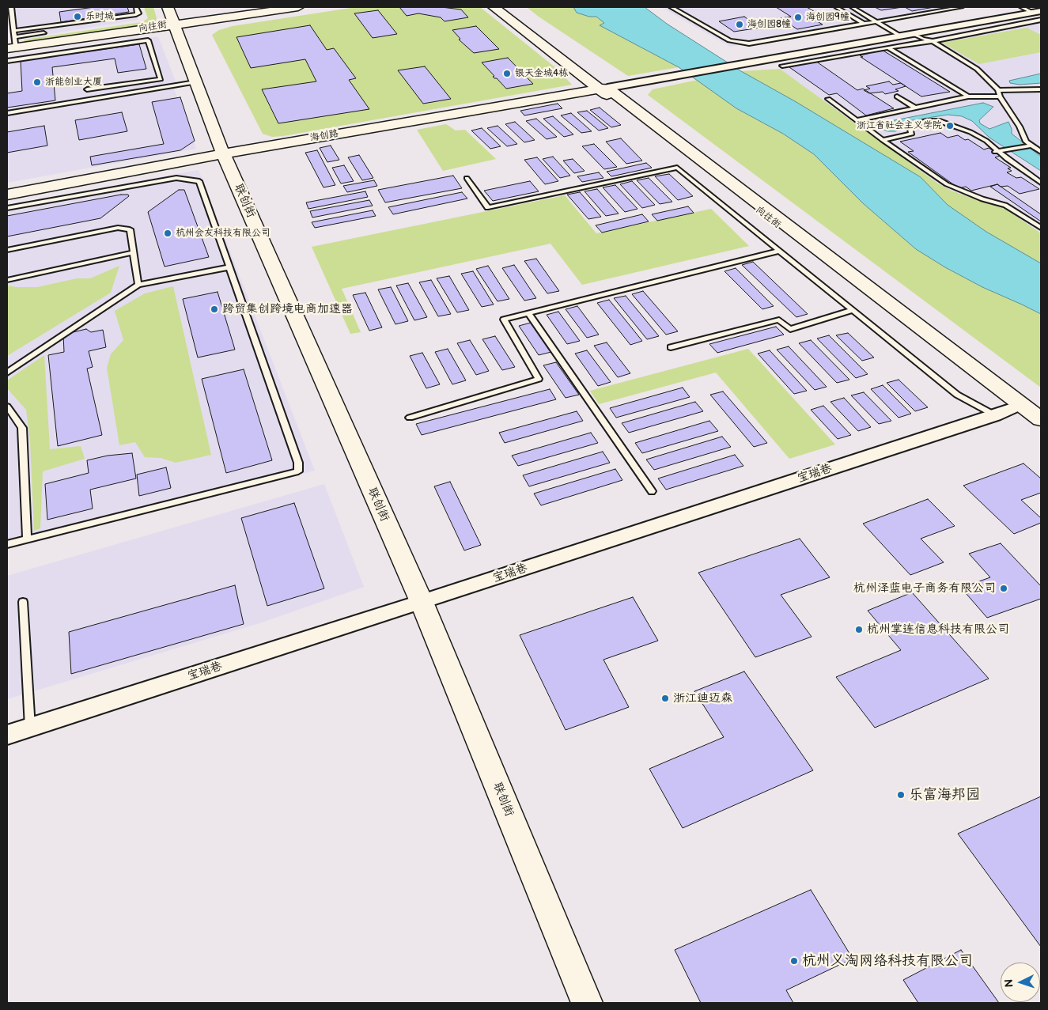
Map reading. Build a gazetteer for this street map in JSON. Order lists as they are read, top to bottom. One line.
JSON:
{"streets":{"street":["向往街","海创路","联创街","宝瑞巷"]},"crossings":[["向往街","海创路"],["向往街","联创街"],["向往街","宝瑞巷"],["海创路","联创街"],["联创街","宝瑞巷"]],"places":["乐时城","海创园9幢","海创园8幢","银天金城4栋","浙能创业大厦","浙江省社会主义学院","杭州会友科技有限公司","跨贸集创跨境电商加速器","杭州泽蓝电子商务有限公司","杭州掌连信息科技有限公司","浙江迪迈森","乐富海邦园","杭州义淘网络科技有限公司"],"north":"left"}
